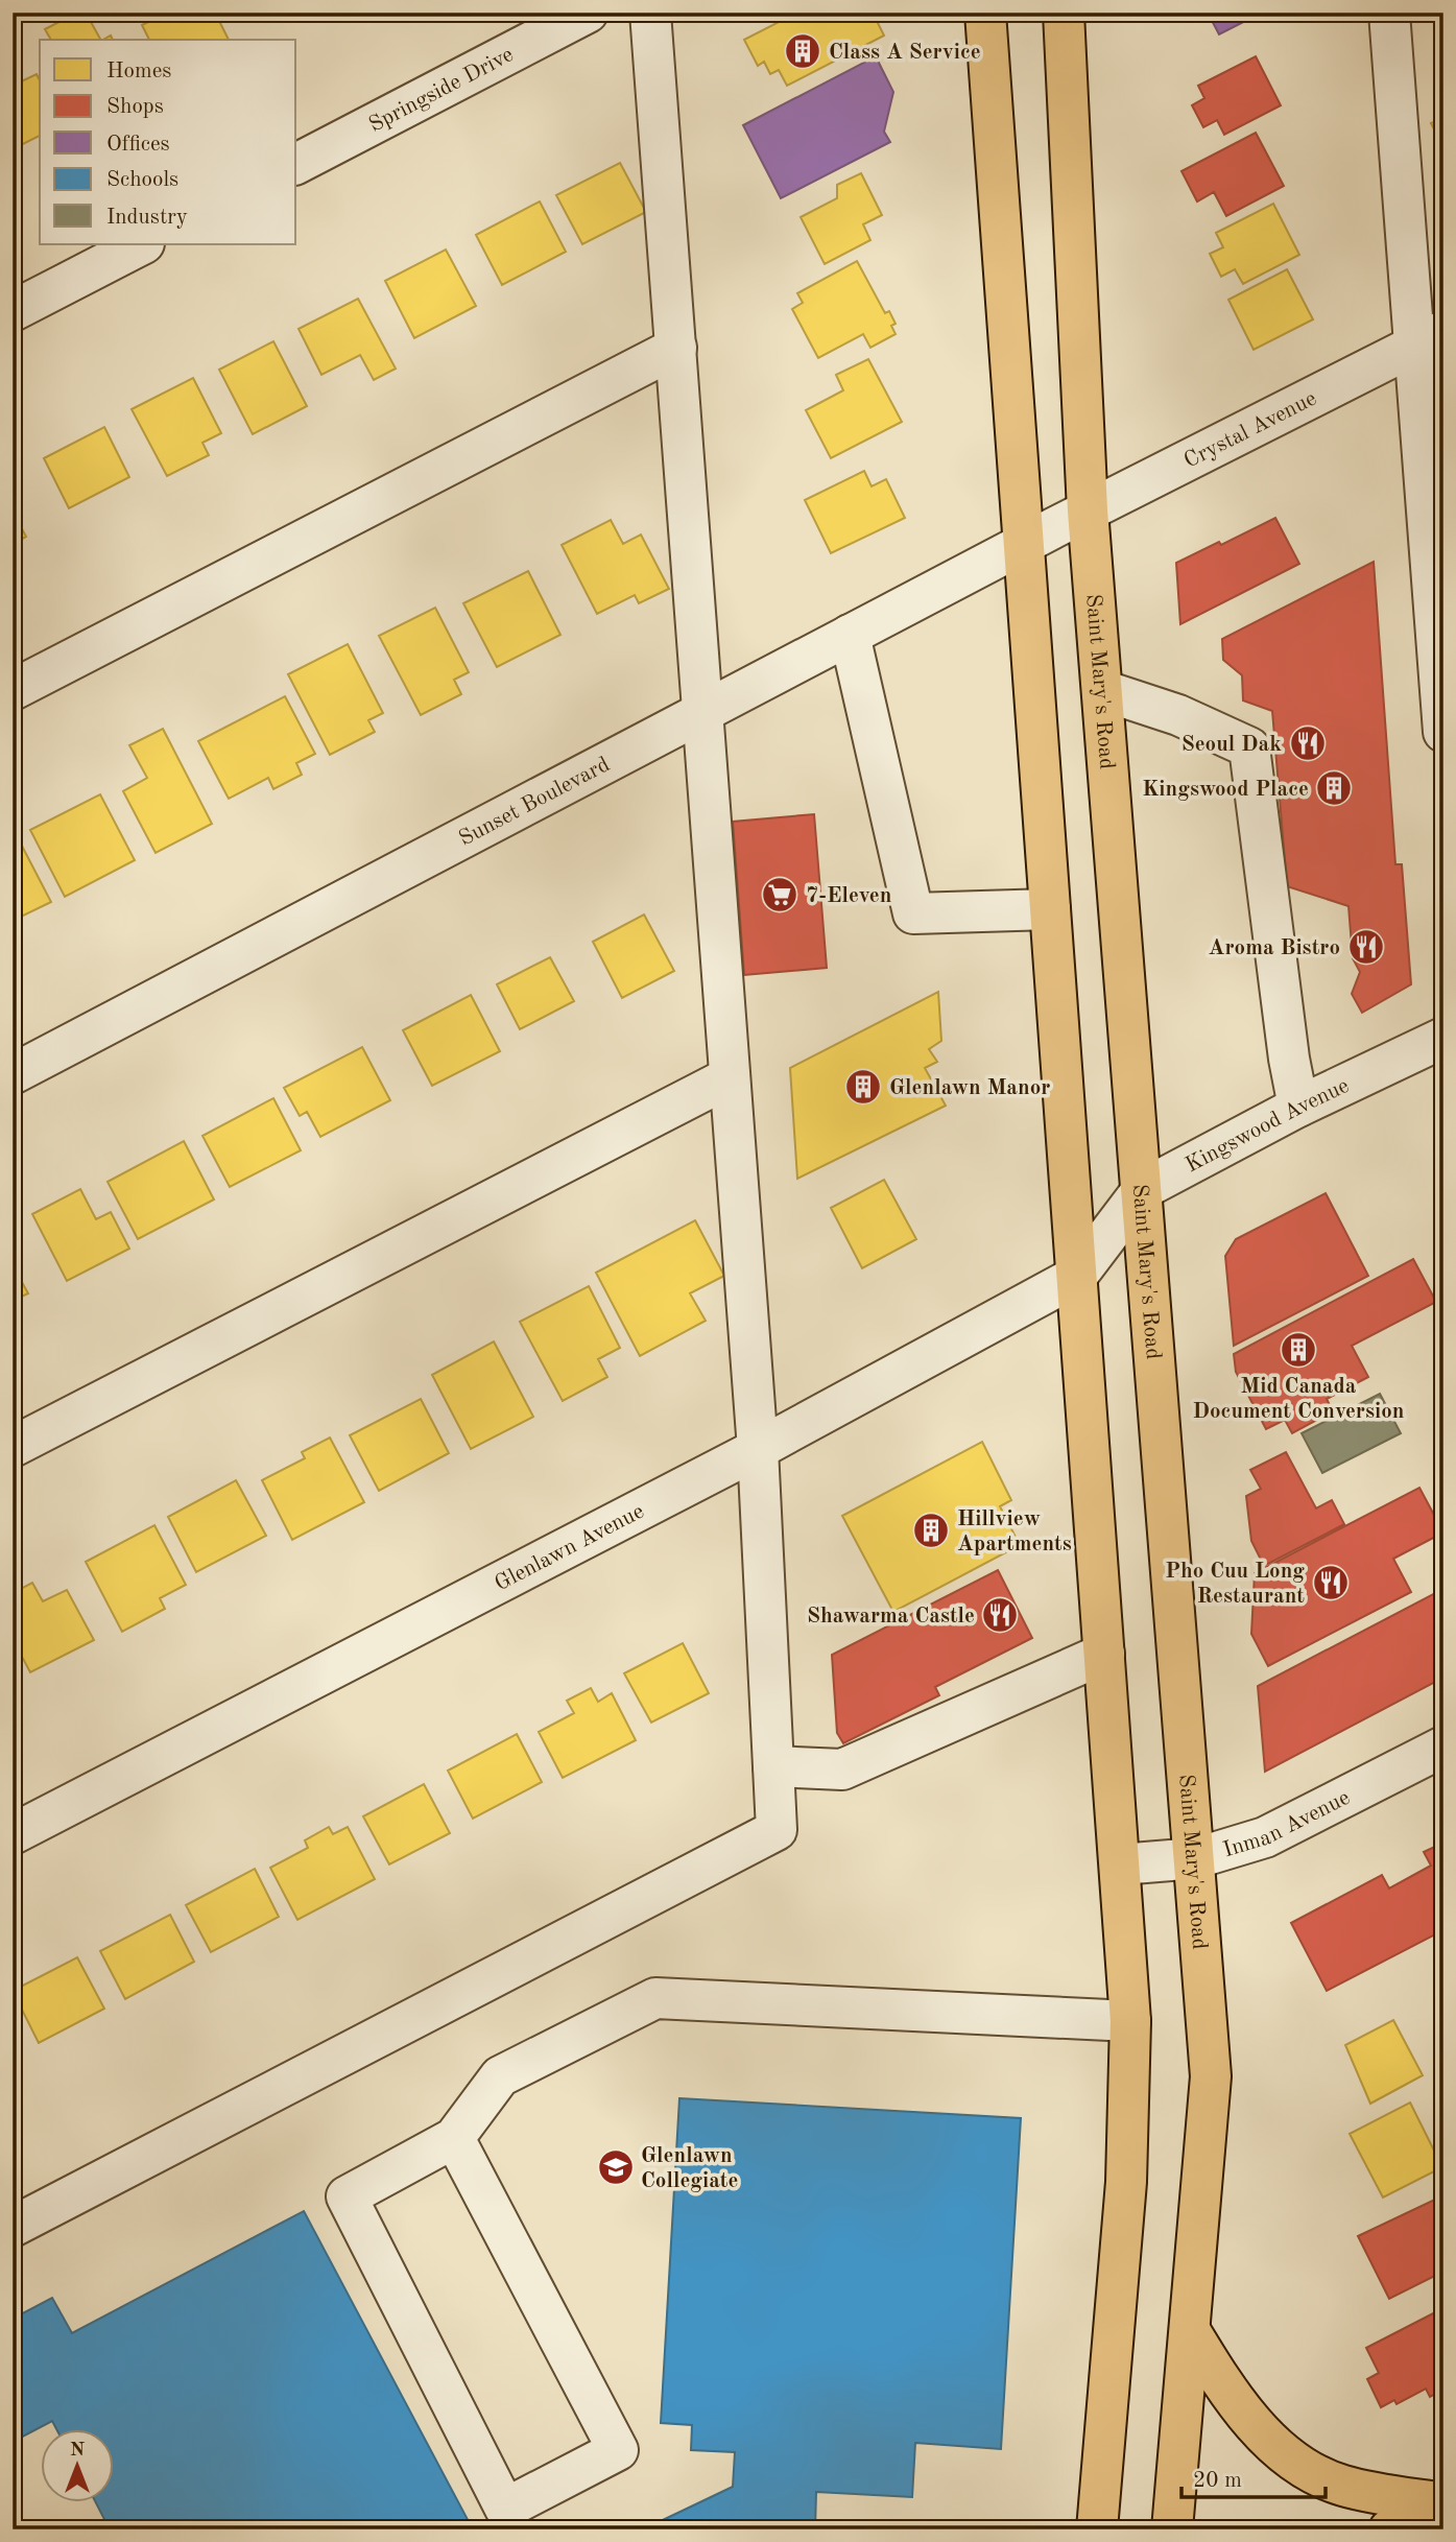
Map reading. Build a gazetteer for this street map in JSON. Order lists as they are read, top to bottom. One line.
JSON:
{"streets":{"main road":["Saint Mary's Road"],"street":["Springside Drive","Crystal Avenue","Sunset Boulevard","Kingswood Avenue","Glenlawn Avenue","Inman Avenue"]},"crossings":[["Crystal Avenue","Saint Mary's Road"],["Crystal Avenue","Sunset Boulevard"],["Saint Mary's Road","Sunset Boulevard"],["Saint Mary's Road","Kingswood Avenue"],["Saint Mary's Road","Glenlawn Avenue"],["Saint Mary's Road","Inman Avenue"],["Kingswood Avenue","Glenlawn Avenue"]],"places":{"building":["Class A Service","Kingswood Place","Glenlawn Manor","Mid Canada Document Conversion","Hillview Apartments"],"restaurant":["Seoul Dak","Aroma Bistro","Pho Cuu Long Restaurant","Shawarma Castle"],"supermarket":["7-Eleven"],"school or university":["Glenlawn Collegiate"]},"legend":["Homes","Shops","Offices","Schools","Industry"],"scale_bar":"20 m","north":"top"}
